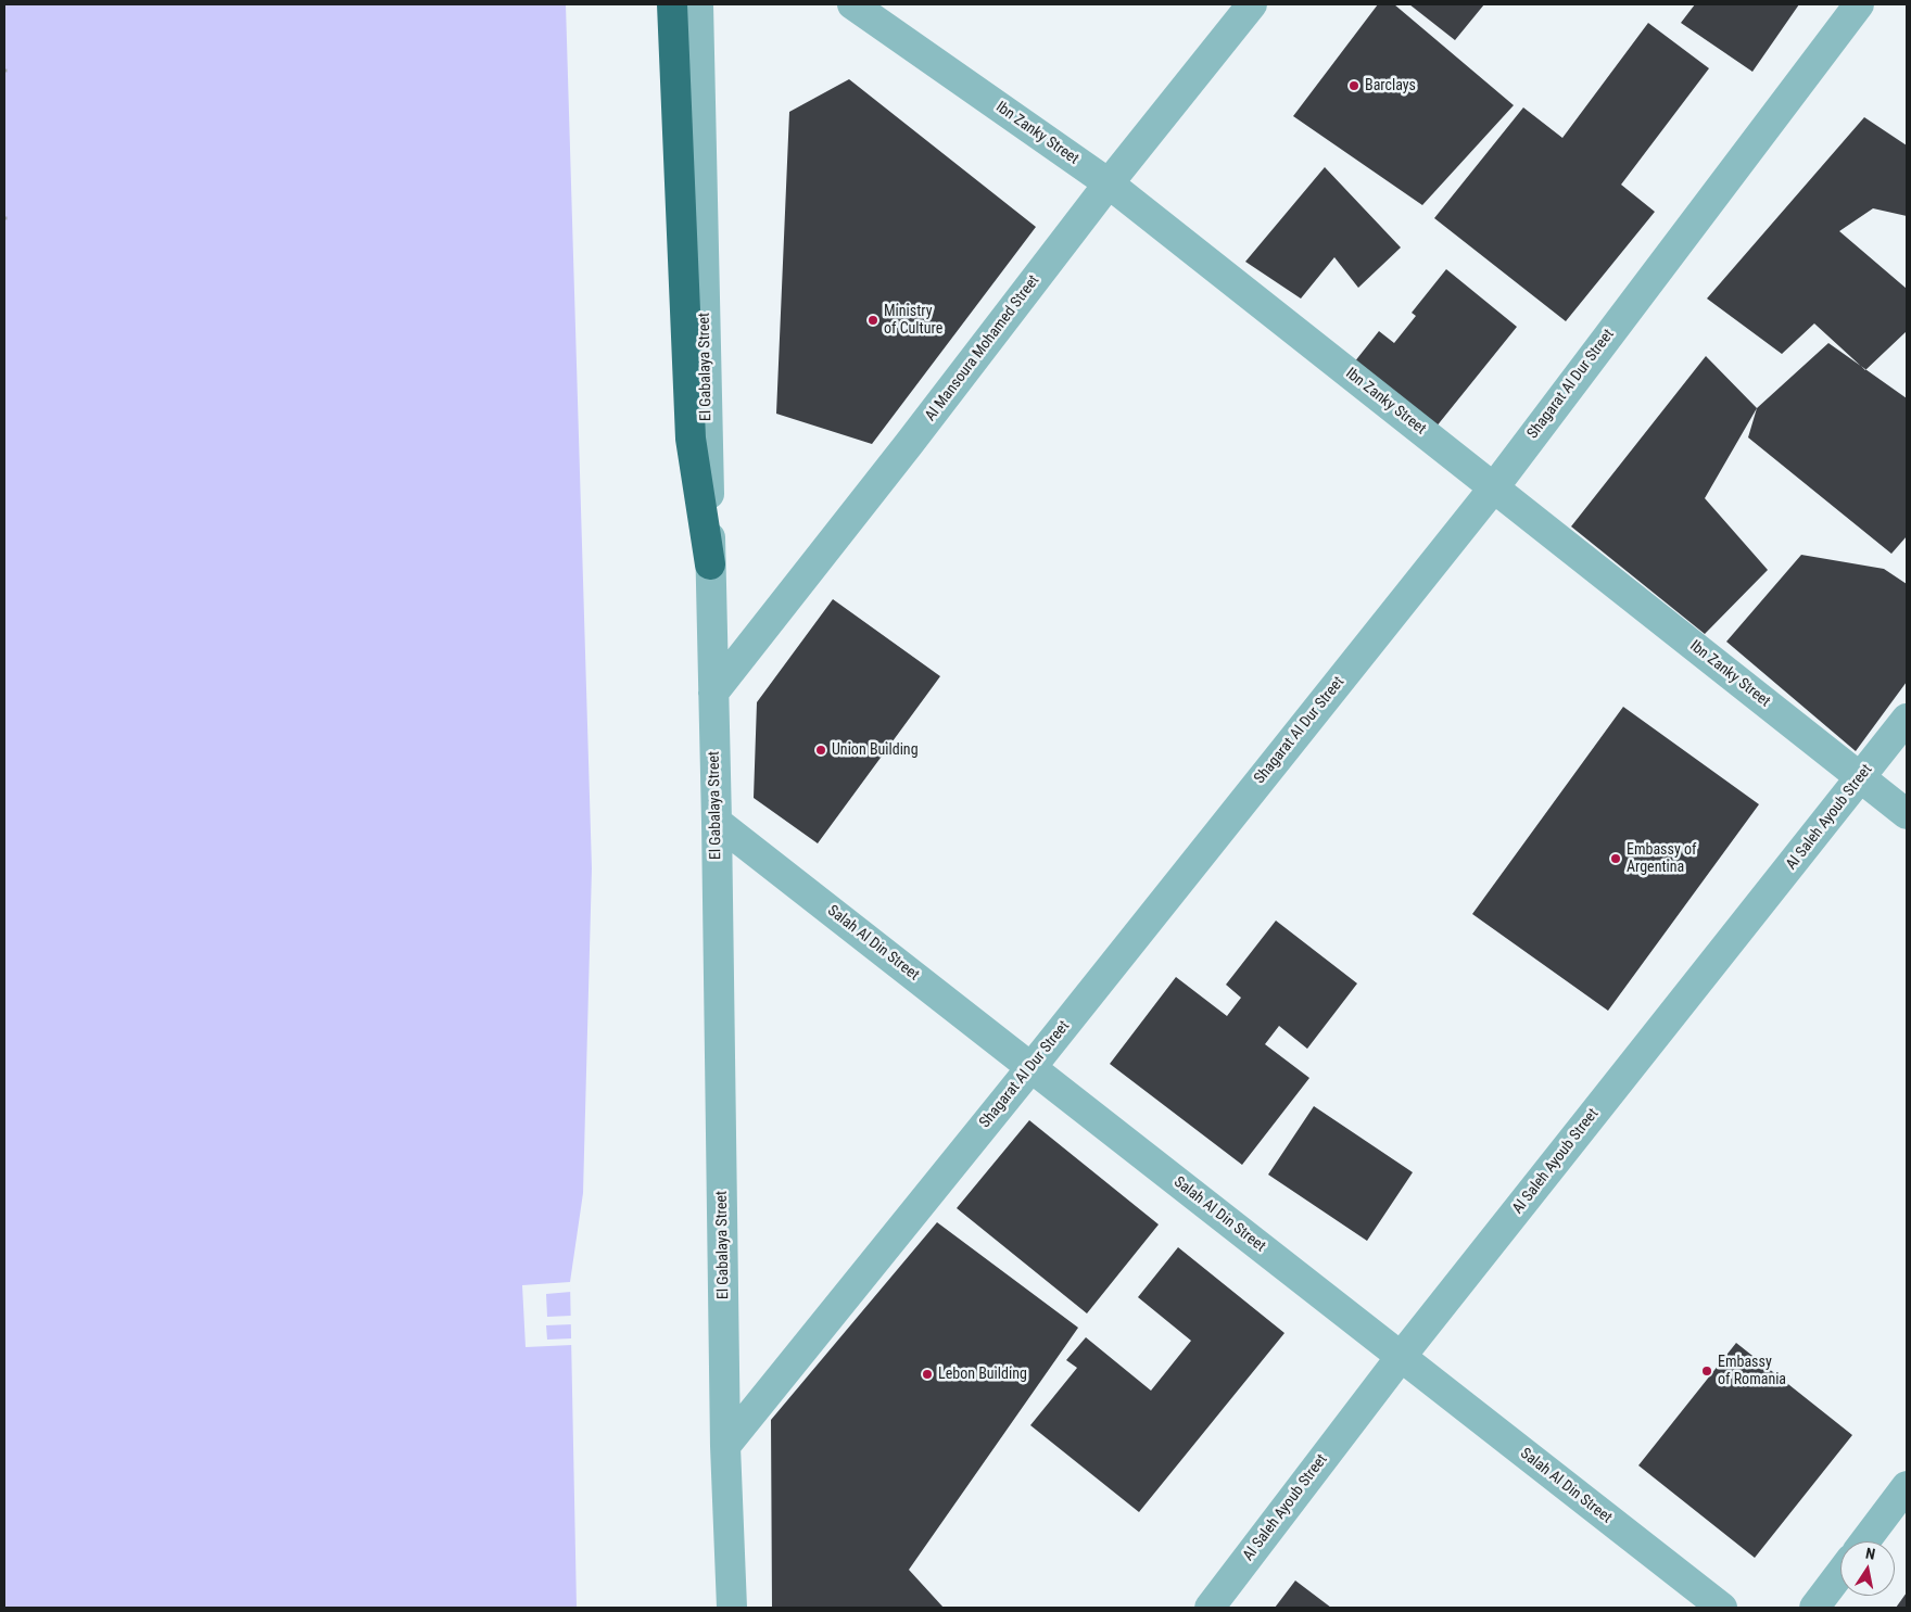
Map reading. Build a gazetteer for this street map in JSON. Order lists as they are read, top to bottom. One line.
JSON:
{"streets":{"street":["Ibn Zanky Street","Al Mansoura Mohamed Street","El Gabalaya Street","Shagarat Al Dur Street","Al Saleh Ayoub Street","Salah Al Din Street"]},"crossings":[["Ibn Zanky Street","Al Mansoura Mohamed Street"],["Ibn Zanky Street","Shagarat Al Dur Street"],["Ibn Zanky Street","Al Saleh Ayoub Street"],["Al Mansoura Mohamed Street","El Gabalaya Street"],["El Gabalaya Street","Shagarat Al Dur Street"],["El Gabalaya Street","Salah Al Din Street"],["Shagarat Al Dur Street","Salah Al Din Street"],["Al Saleh Ayoub Street","Salah Al Din Street"]],"places":["Barclays","Ministry of Culture","Union Building","Embassy of Argentina","Embassy of Romania","Lebon Building"],"north":"top"}
